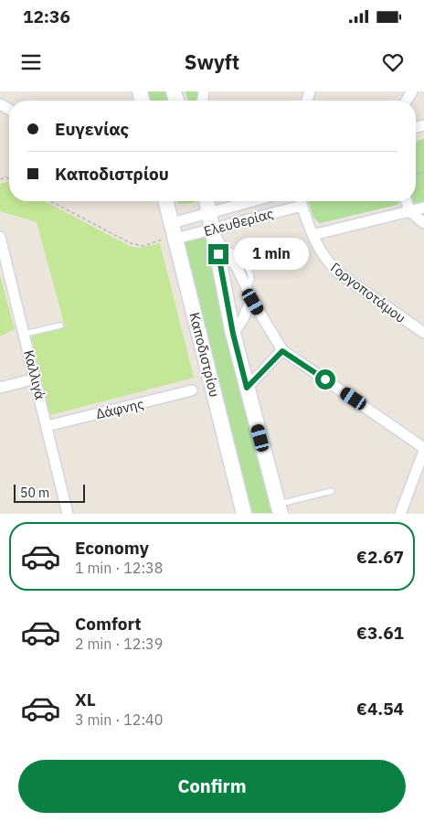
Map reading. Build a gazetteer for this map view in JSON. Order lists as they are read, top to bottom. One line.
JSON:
{"streets":{"main road":["Καποδιστρίου"],"street":["Ελευθερίας","Γοργοποτάμου","Καλλιγά","Δάφνης"]},"crossings":[["Ελευθερίας","Καποδιστρίου"],["Καλλιγά","Δάφνης"]],"scale_bar":"50 m","page":{"status":"12:36","header":"Swyft","banner":["Ευγενίας","Καποδιστρίου"],"bubble":"1 min","scale":"50 m","list":[{"name":"Economy","note":"1 min · 12:38","value":"€2.67"},{"name":"Comfort","note":"2 min · 12:39","value":"€3.61"},{"name":"XL","note":"3 min · 12:40","value":"€4.54"}],"buttons":"Confirm"}}
